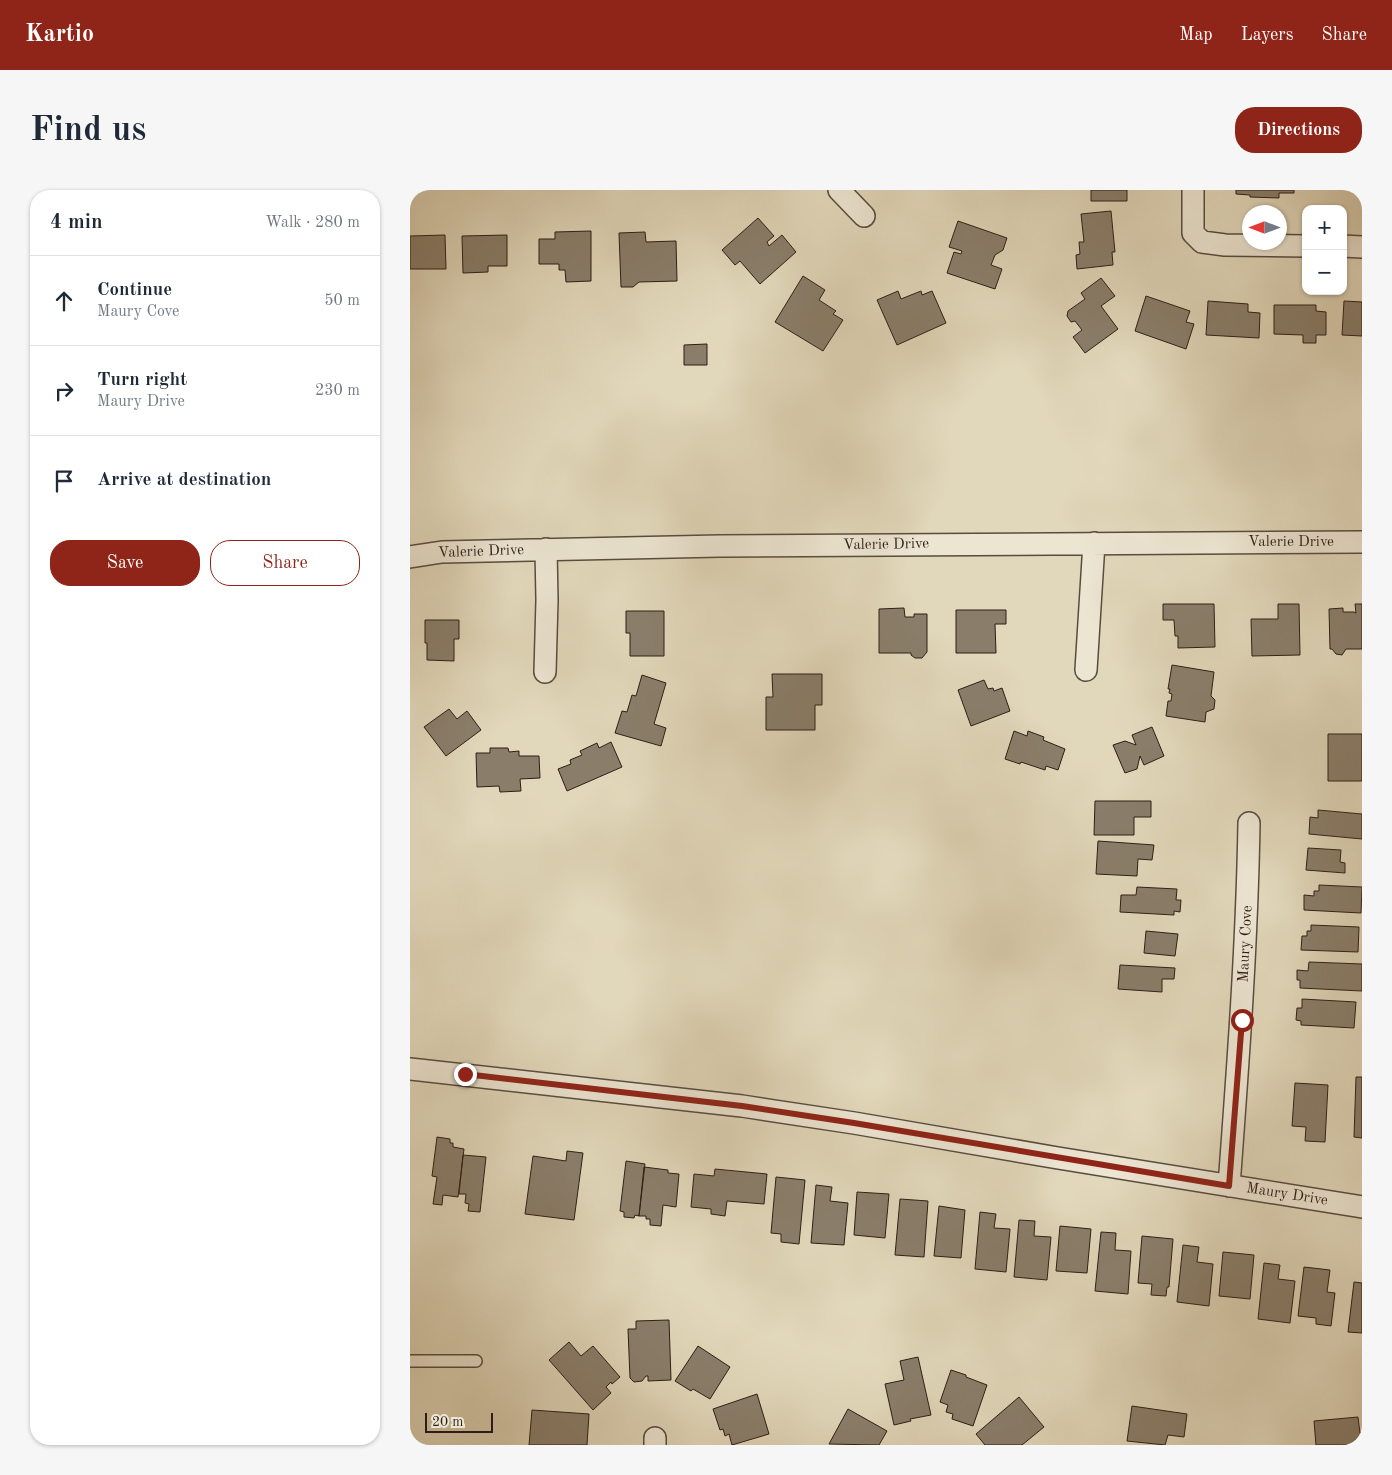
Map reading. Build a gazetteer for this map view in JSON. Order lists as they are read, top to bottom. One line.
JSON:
{"streets":{"street":["Valerie Drive","Maury Cove","Maury Drive"]},"crossings":[["Maury Cove","Maury Drive"]],"scale_bar":"20 m","north":"left","page":{"header":"Kartio","nav":["Map","Layers","Share"],"buttons":["Directions",["Save","Share"]],"title":"Find us","heading":["4 min","Walk · 280 m"],"map_buttons":["+","−"],"list":[["Continue","Maury Cove","50 m"],["Turn right","Maury Drive","230 m"],"Arrive at destination"],"scale":"20 m"}}
